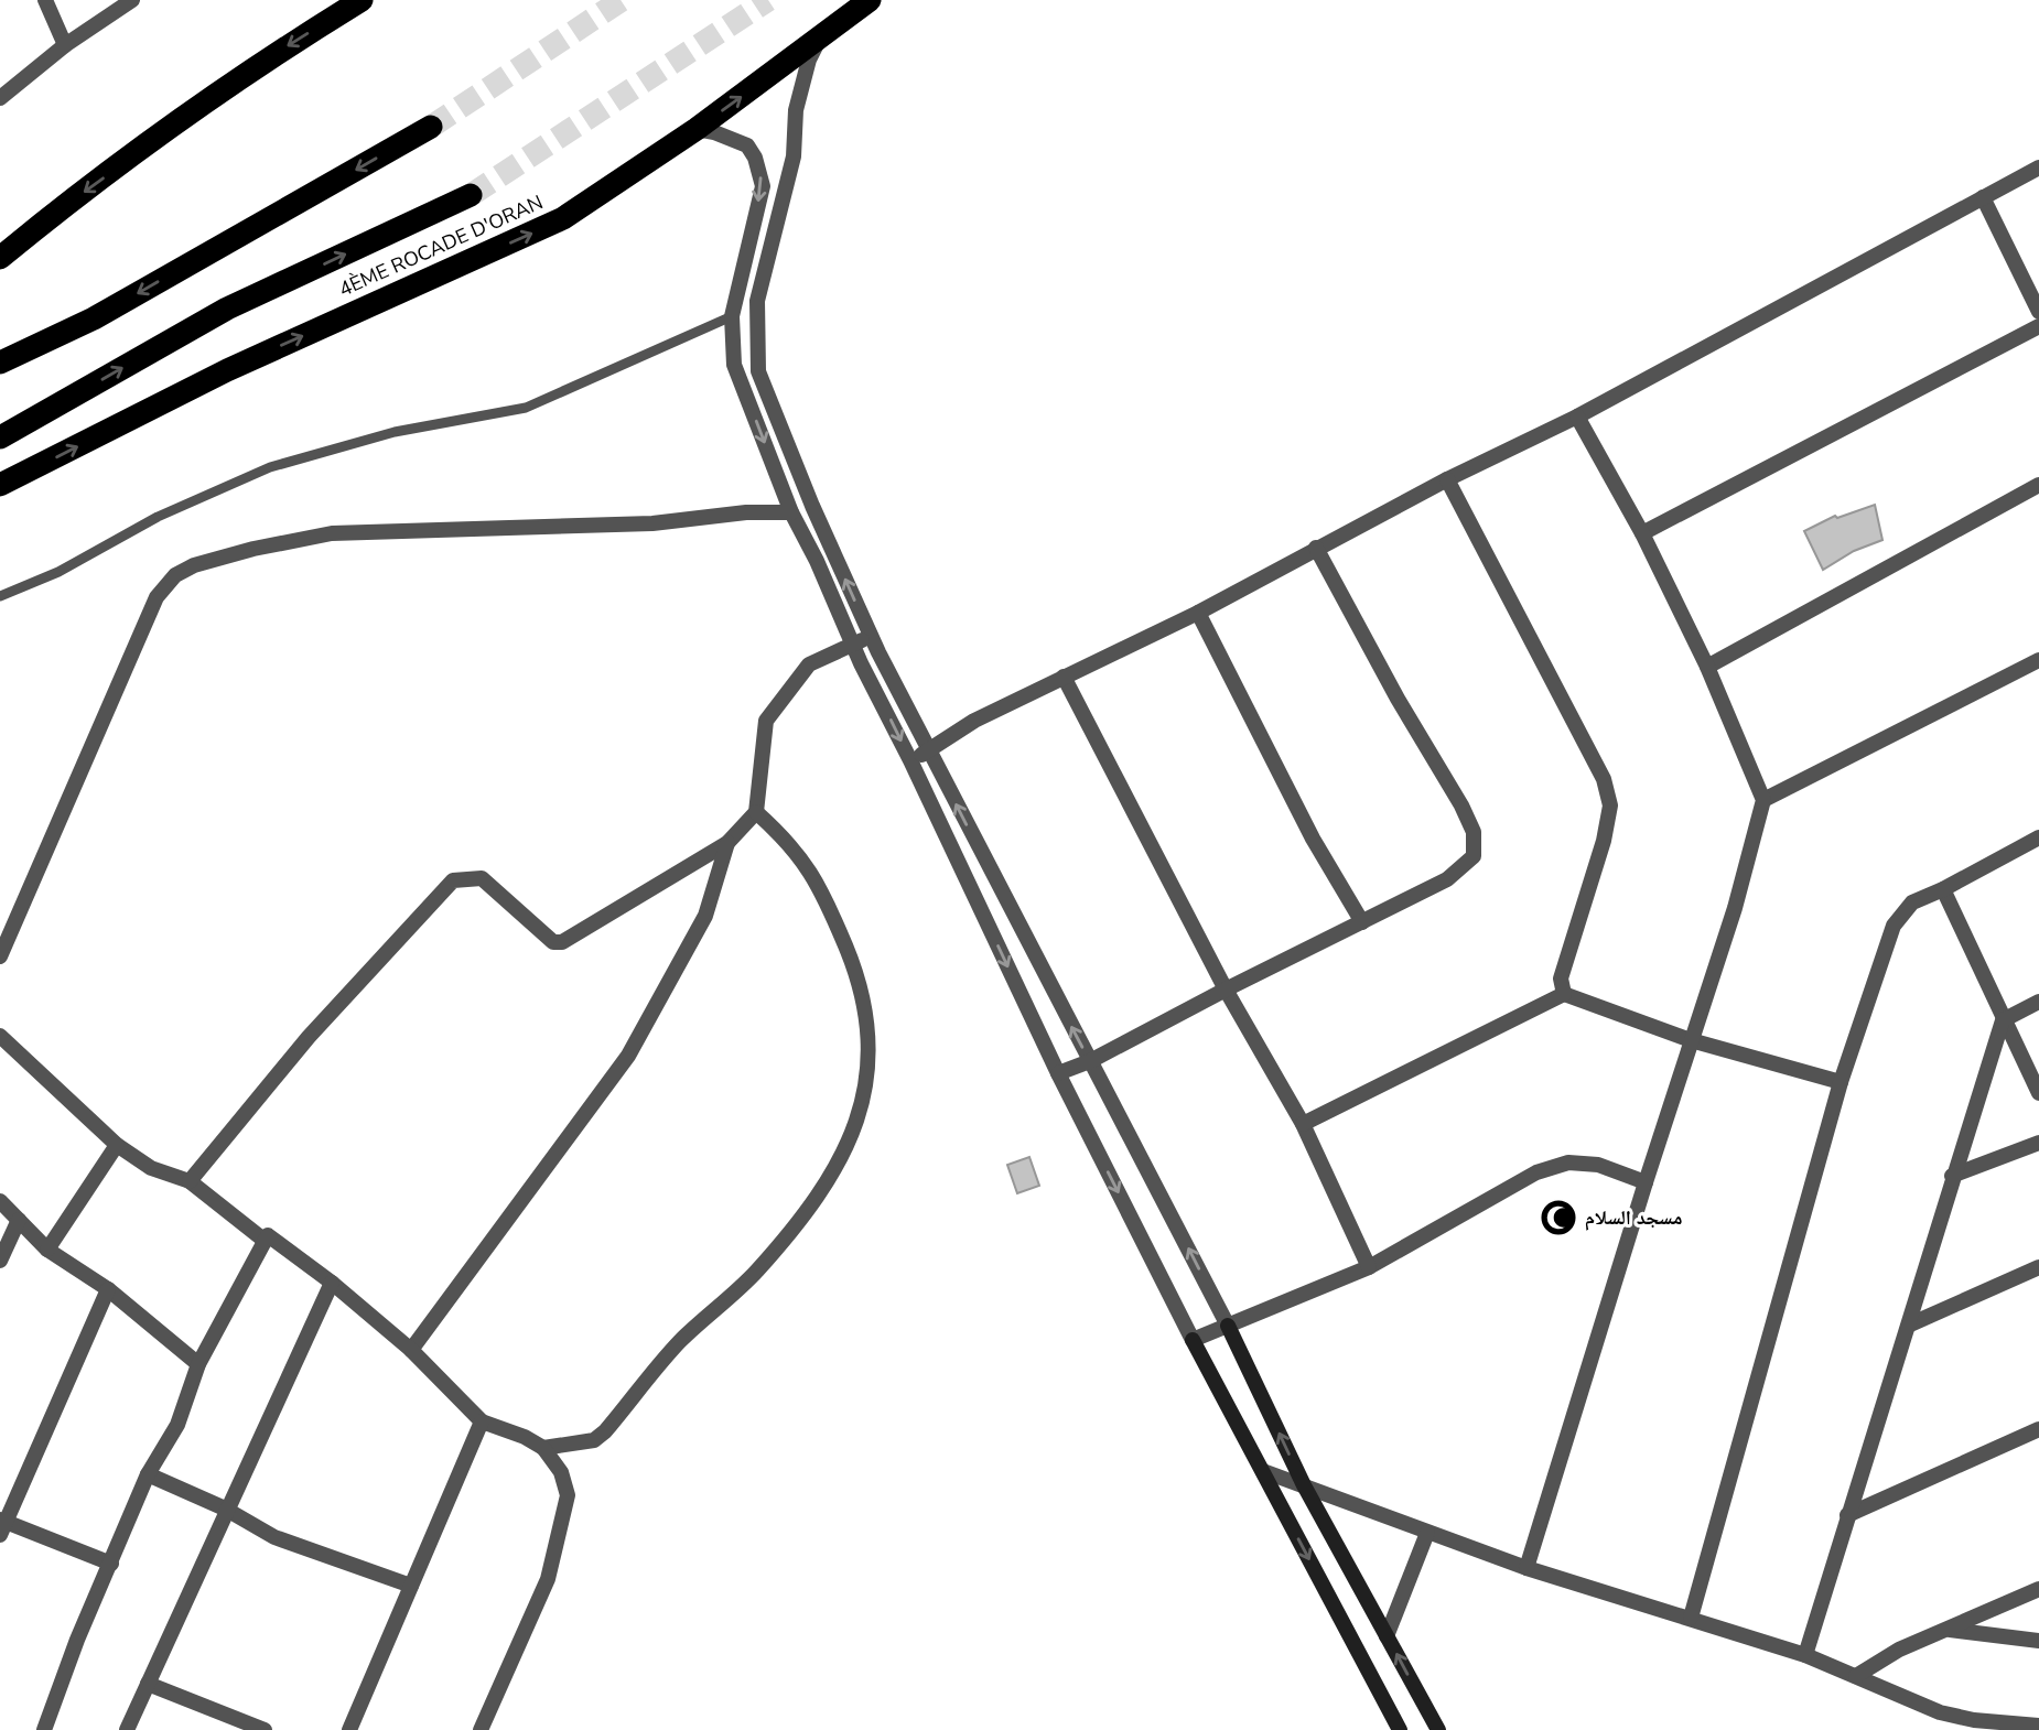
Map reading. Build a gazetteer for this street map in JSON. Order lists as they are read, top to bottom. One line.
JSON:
{"streets":{"highway":["4ÈME ROCADE D'ORAN"]},"places":{"mosque":["مسجد السلام"]}}
